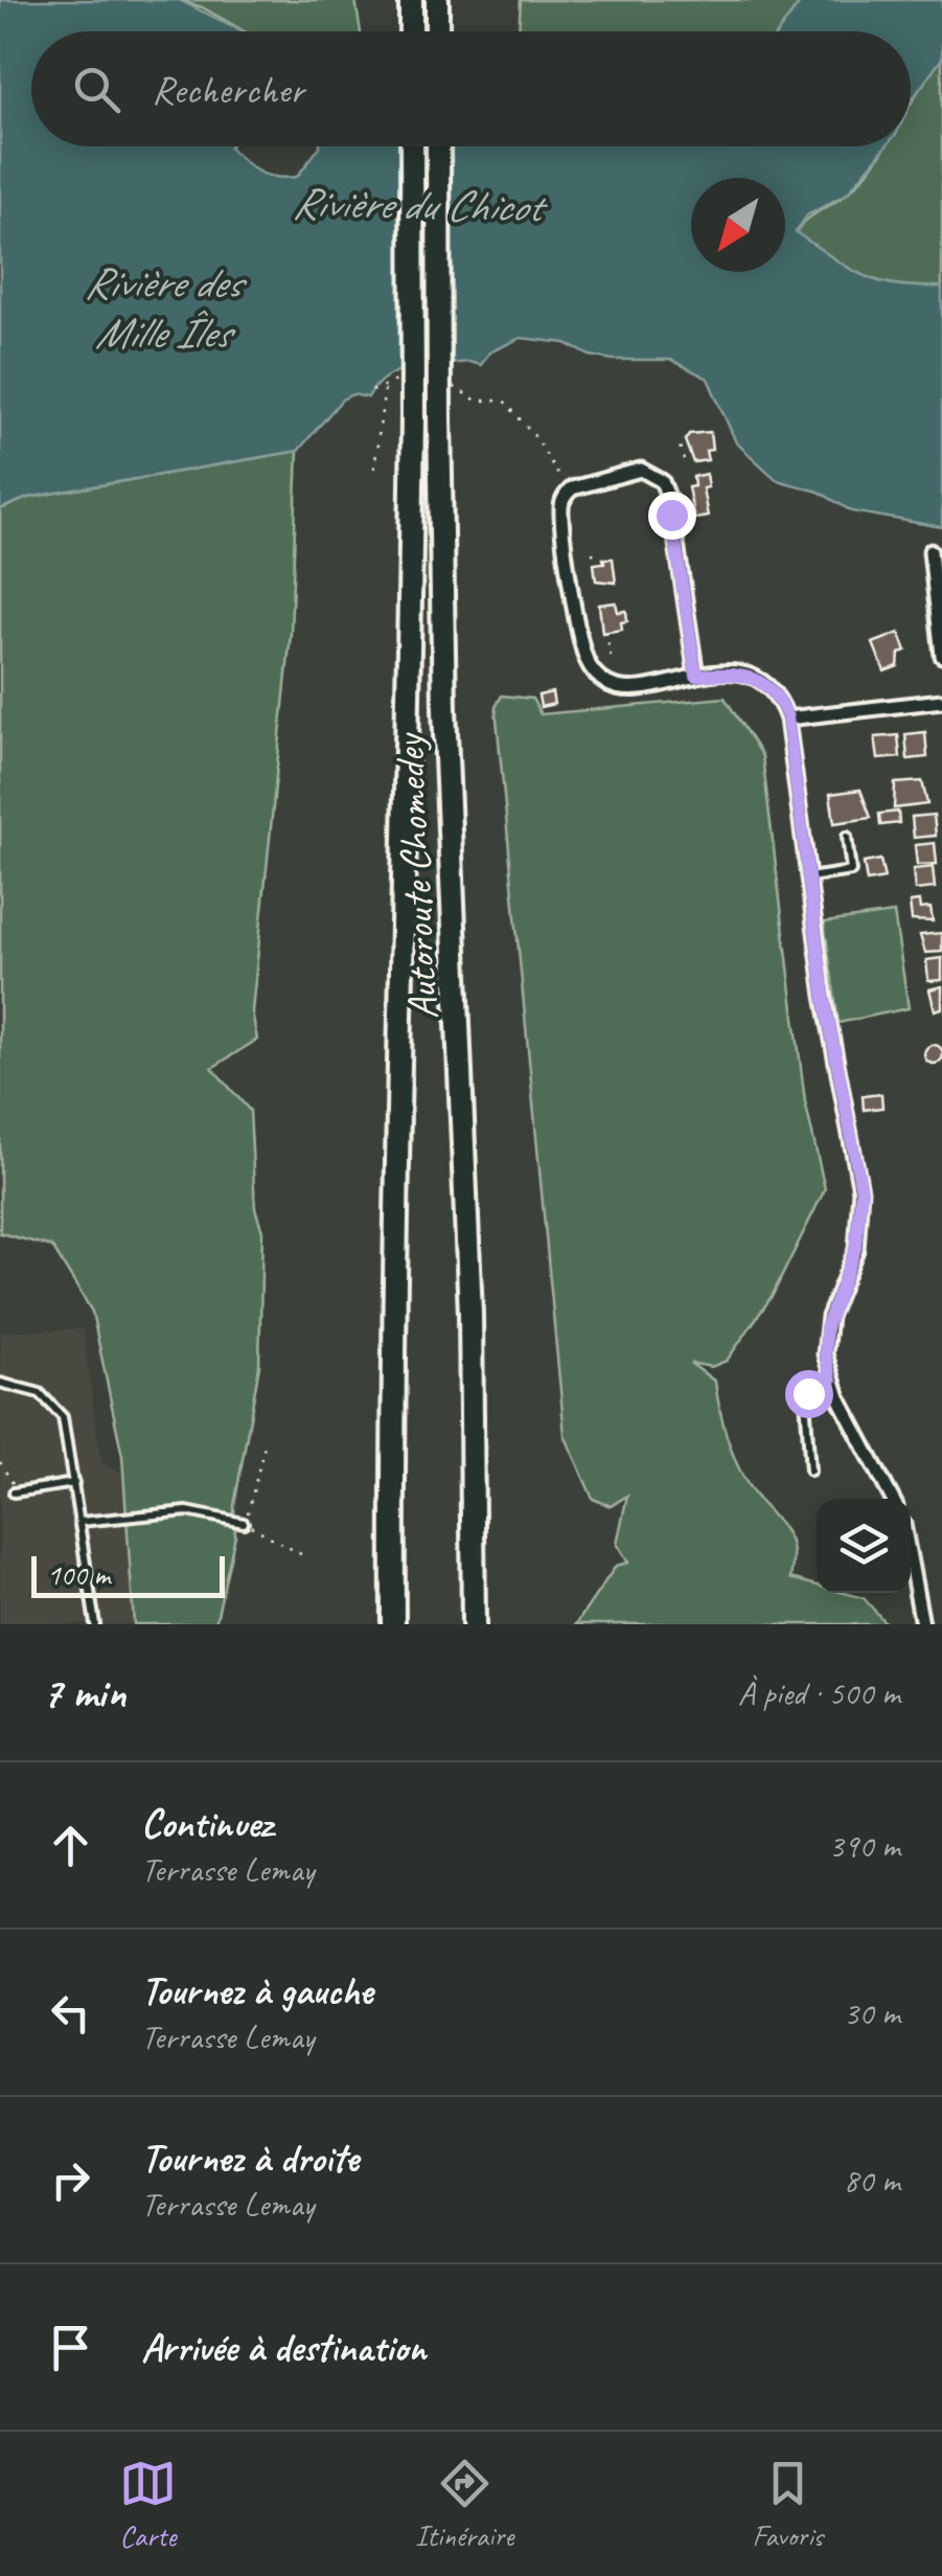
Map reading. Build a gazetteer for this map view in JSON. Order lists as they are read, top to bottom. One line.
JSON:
{"streets":{"highway":["Autoroute Chomedey"]},"water":["Rivière du Chicot","Rivière des Mille Îles"],"scale_bar":"100 m","north":"bottom left","page":{"search":"Rechercher","scale":"100 m","heading":["7 min","À pied · 500 m"],"list":[["Continuez","Terrasse Lemay","390 m"],["Tournez à gauche","Terrasse Lemay","30 m"],["Tournez à droite","Terrasse Lemay","80 m"],"Arrivée à destination"],"nav":["Carte","Itinéraire","Favoris"]}}
